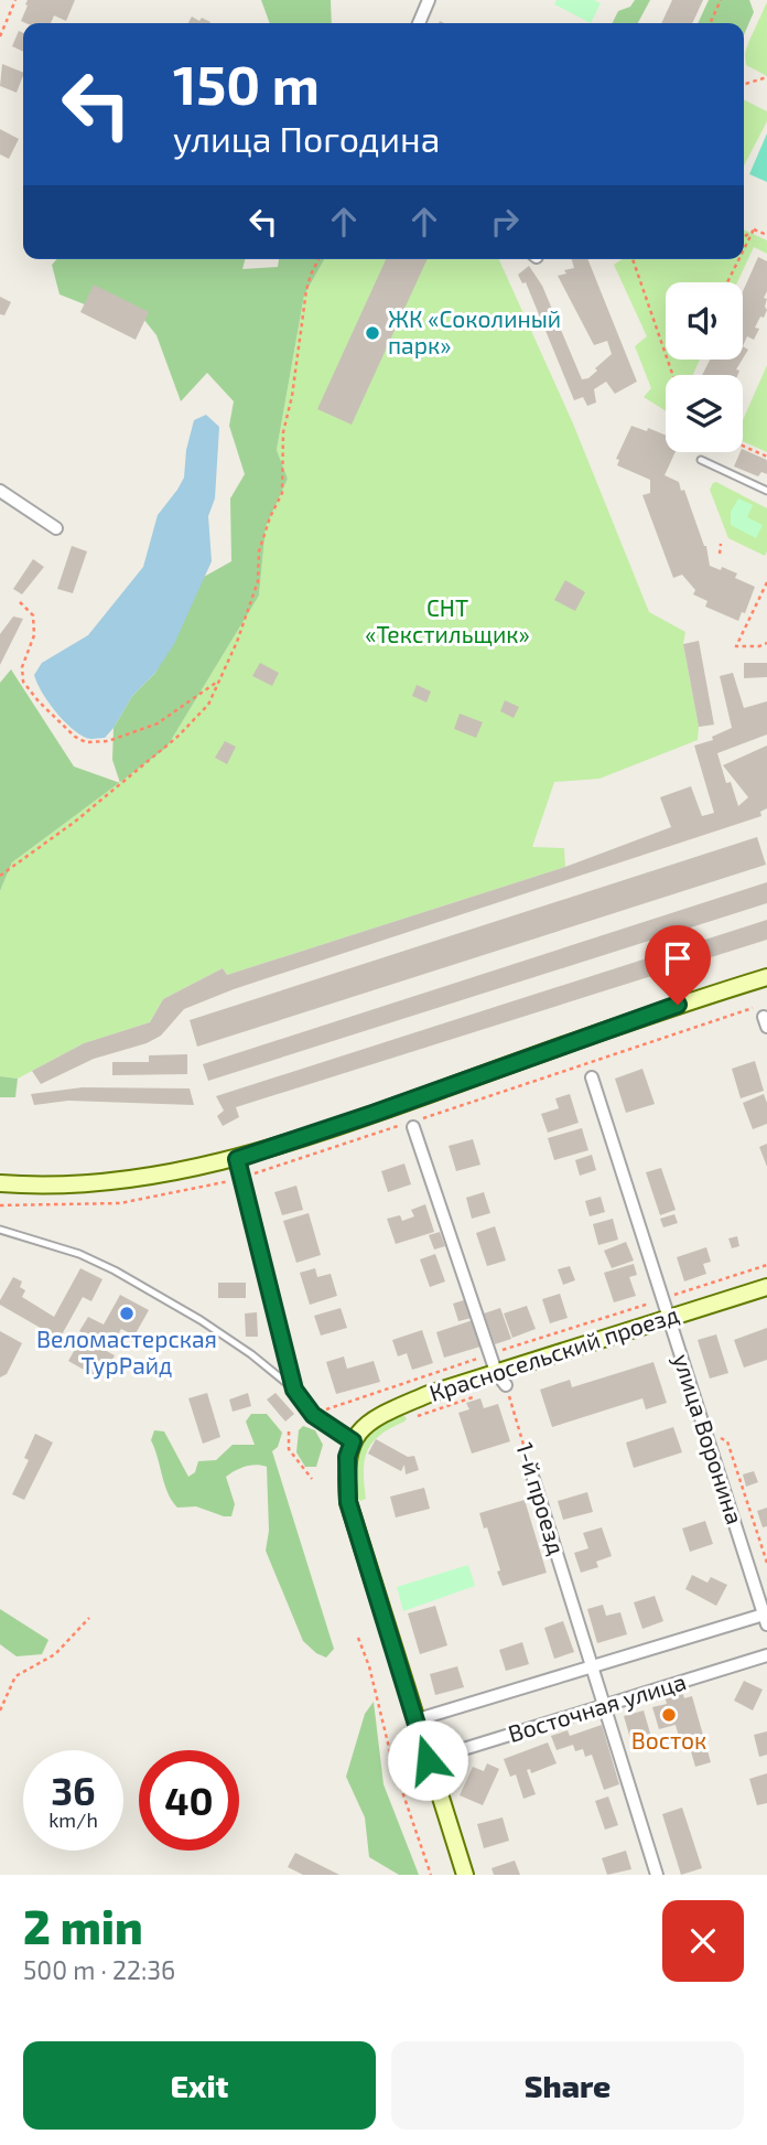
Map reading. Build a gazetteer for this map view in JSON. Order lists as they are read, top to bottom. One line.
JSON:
{"streets":{"street":["Красносельский проезд","улица Воронина","1-й проезд","Восточная улица"]},"crossings":[["Красносельский проезд","улица Воронина"],["Красносельский проезд","1-й проезд"],["1-й проезд","Восточная улица"]],"parks":["СНТ «Текстильщик»"],"places":["ЖК «Соколиный парк»","Веломастерская ТурРайд","Восток"],"page":{"turn":["150 m","улица Погодина"],"speed":"36 km/h","limit":"40","heading":["2 min","500 m · 22:36"],"buttons":["Exit","Share"]}}
